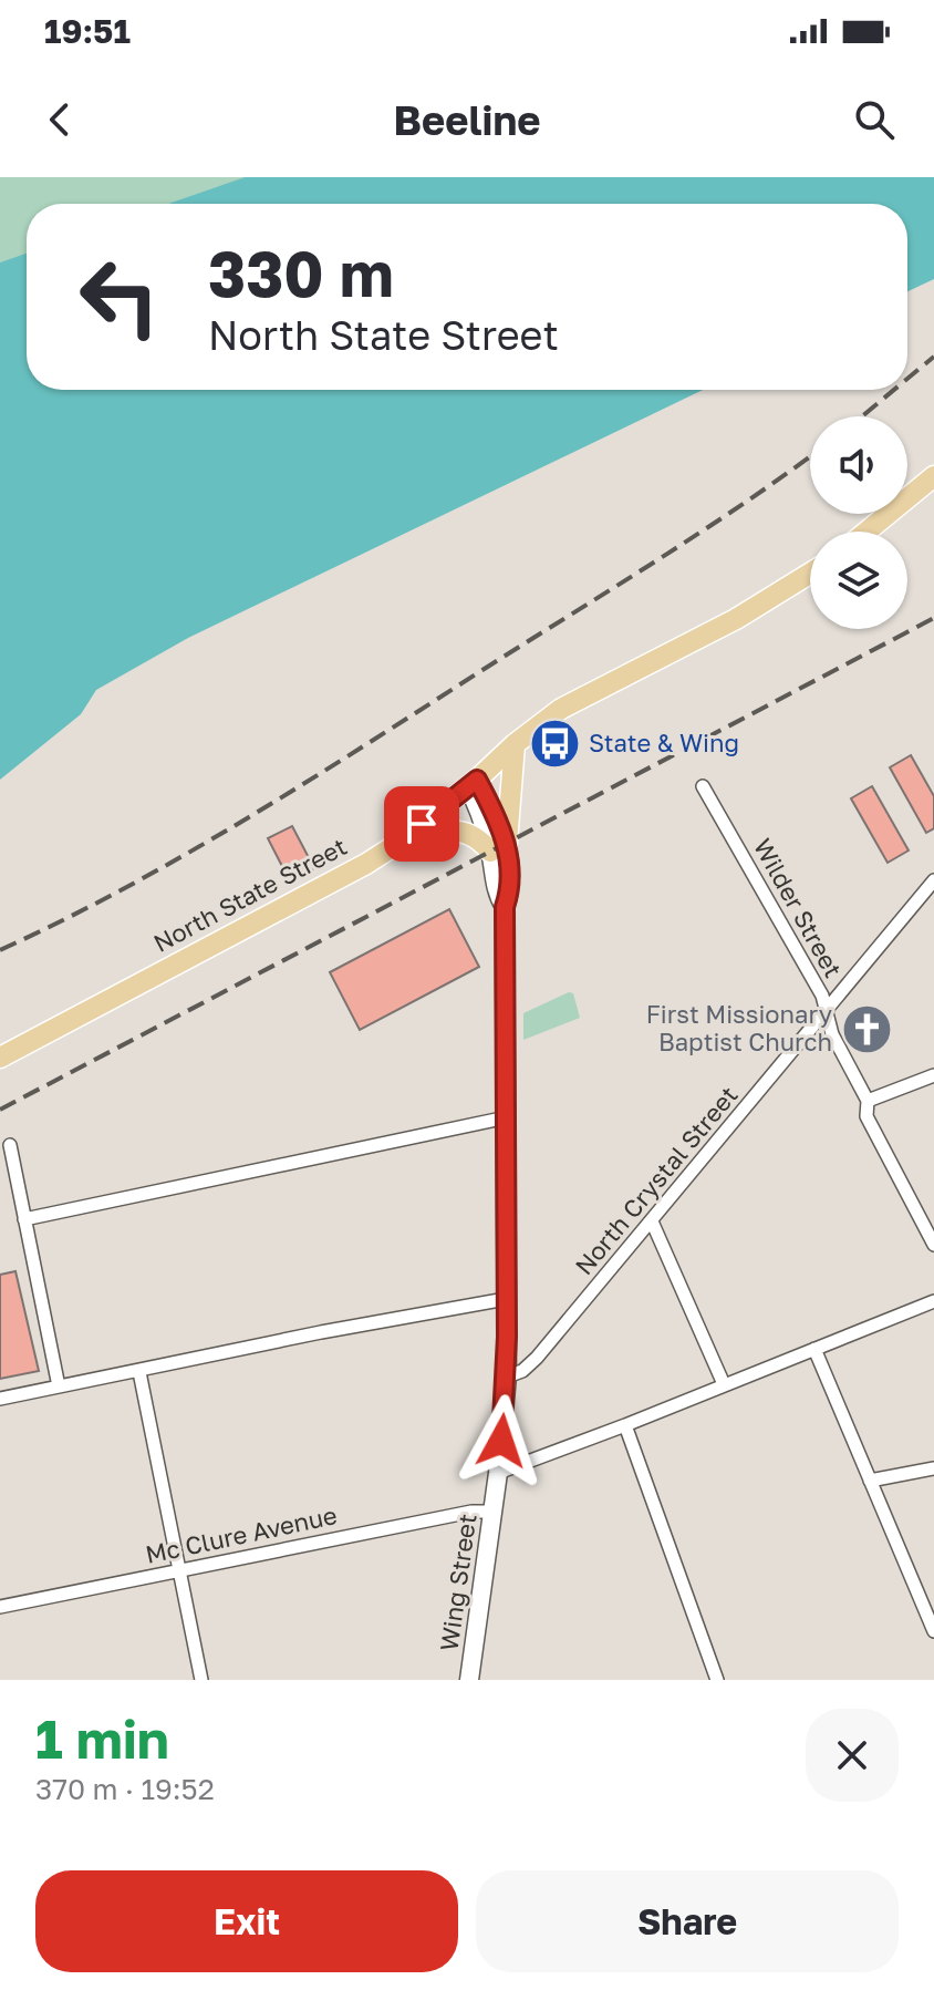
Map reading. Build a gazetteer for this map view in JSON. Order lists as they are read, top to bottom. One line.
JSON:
{"streets":{"main road":["North State Street"],"street":["Wilder Street","North Crystal Street","Mc Clure Avenue","Wing Street"]},"crossings":[["North State Street","Wing Street"],["Wilder Street","North Crystal Street"],["North Crystal Street","Wing Street"],["Mc Clure Avenue","Wing Street"]],"places":{"bus stop":["State & Wing"],"church":["First Missionary Baptist Church"]},"page":{"status":"19:51","header":"Beeline","turn":["330 m","North State Street"],"heading":["1 min","370 m · 19:52"],"buttons":["Exit","Share"]}}
